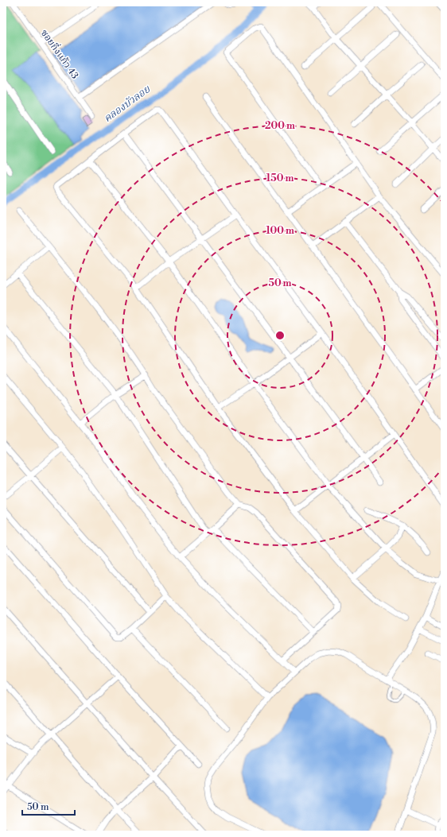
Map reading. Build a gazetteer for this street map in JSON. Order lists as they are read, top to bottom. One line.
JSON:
{"streets":{"street":["ซอยกิ่งแก้ว 43"]},"water":["คลองบัวลอย"],"scale_bar":"50 m","rings":["200 m","150 m","100 m","50 m"]}
